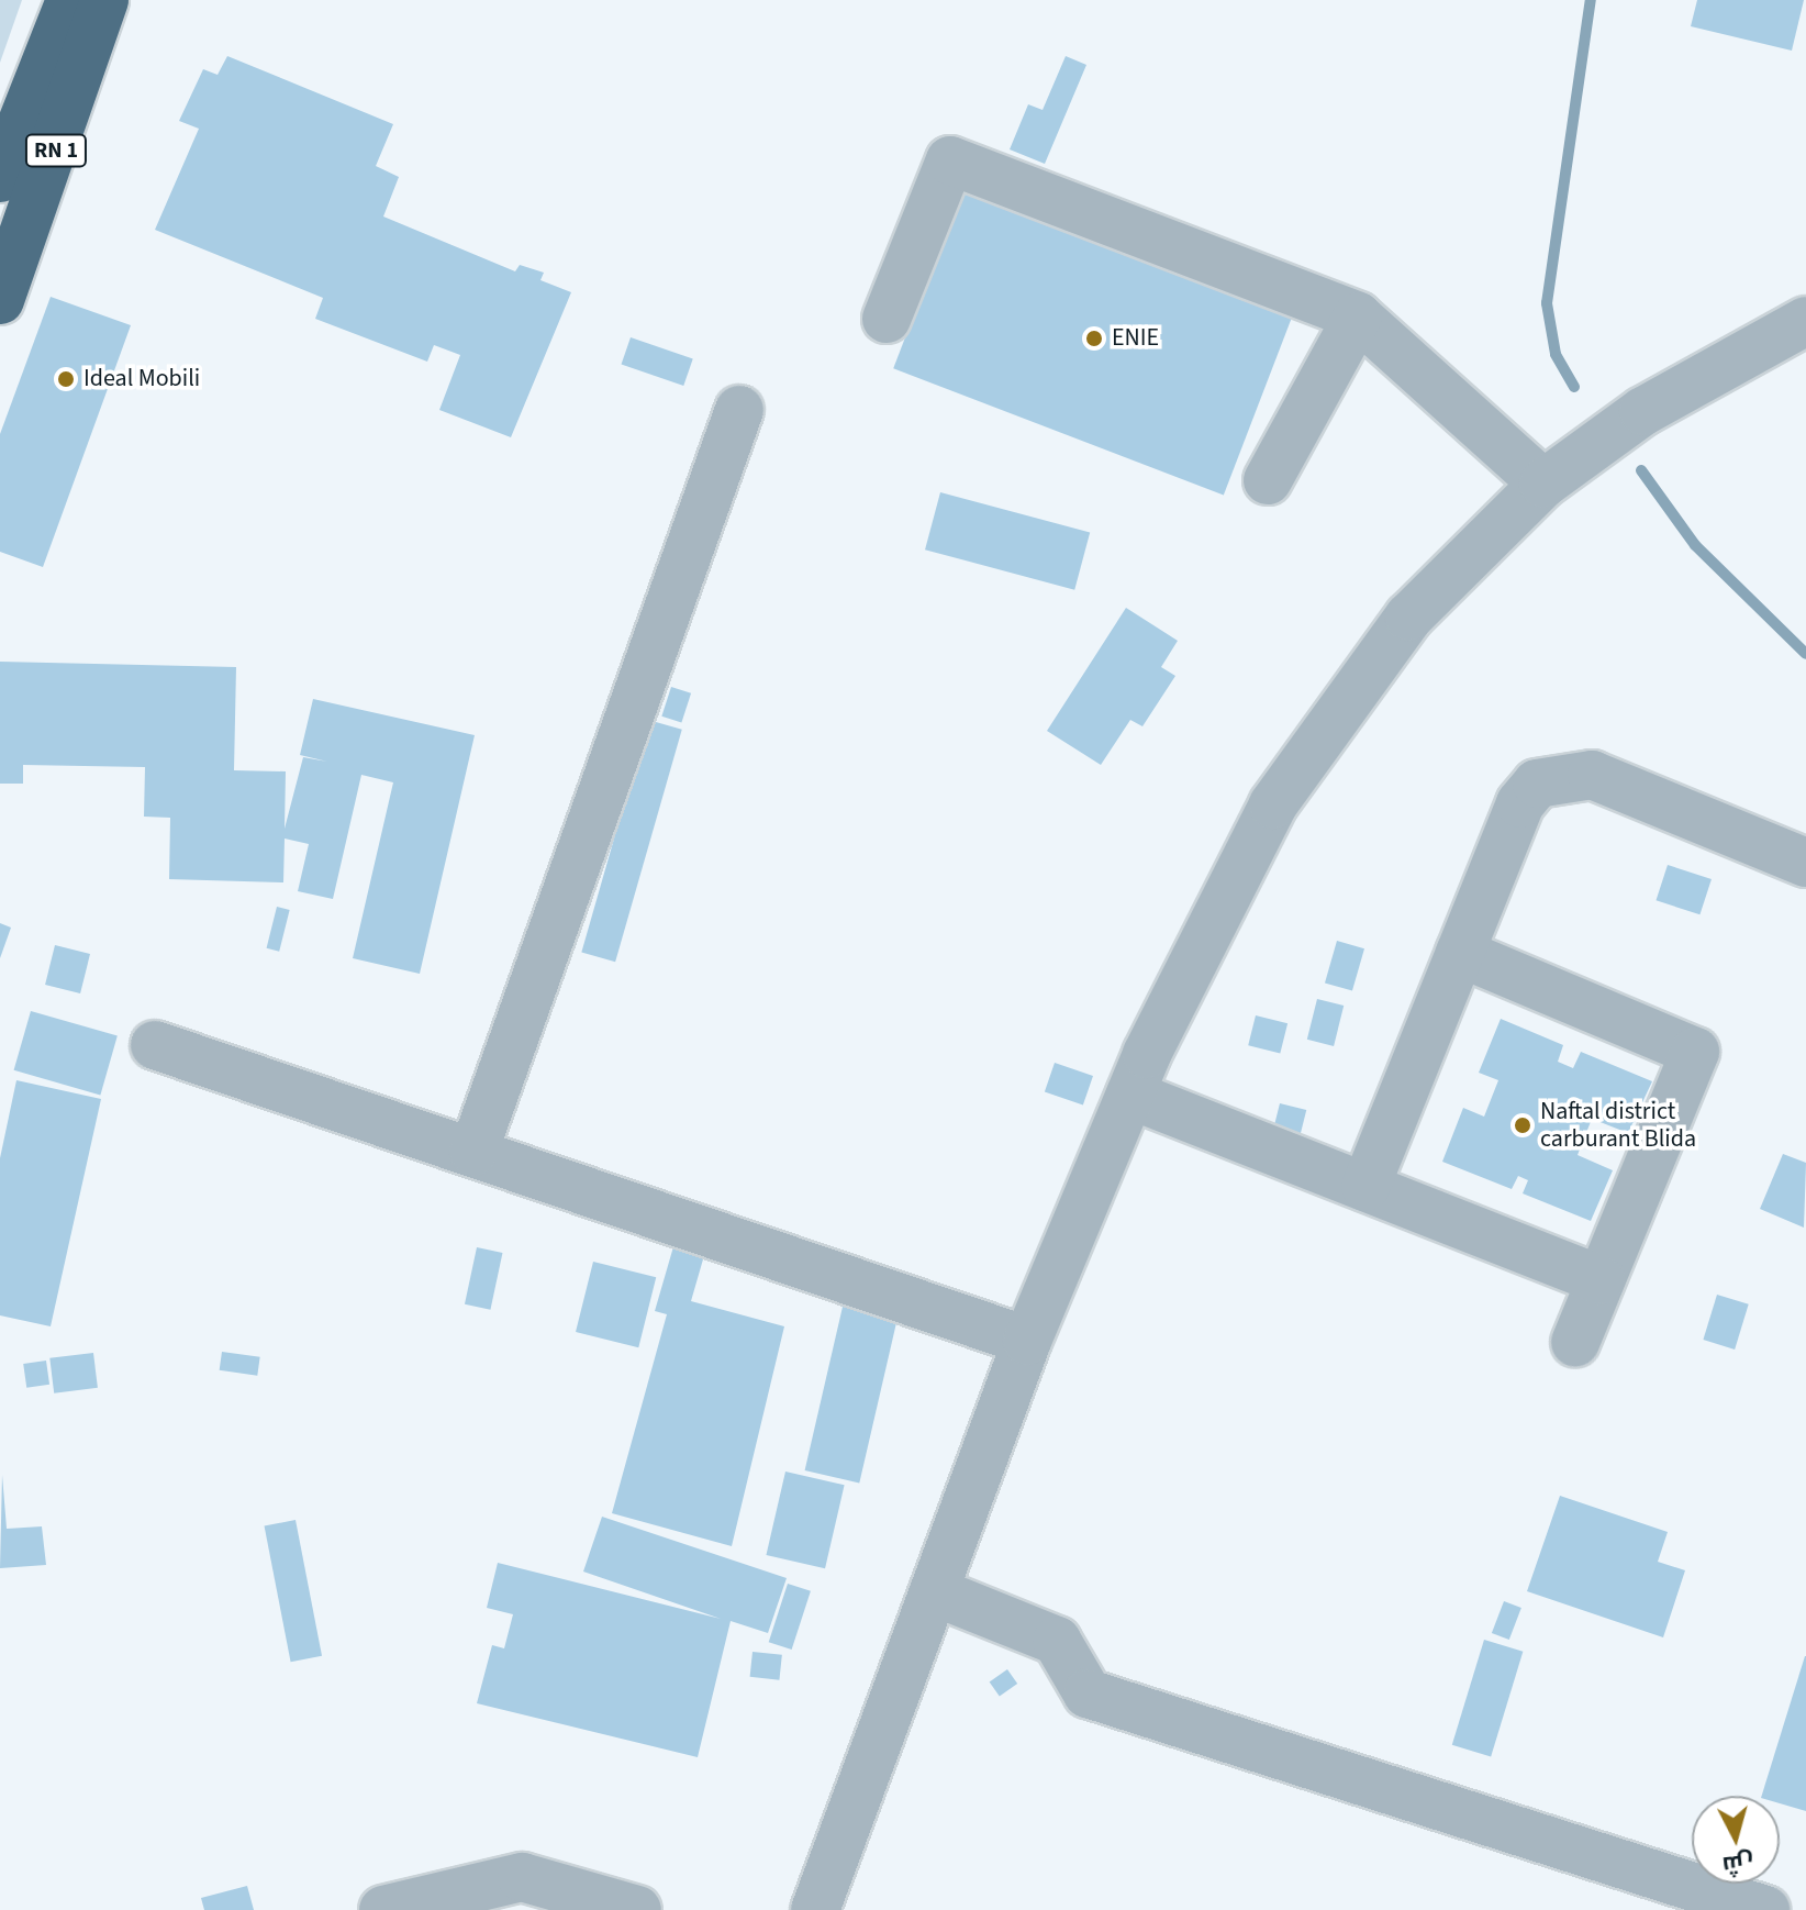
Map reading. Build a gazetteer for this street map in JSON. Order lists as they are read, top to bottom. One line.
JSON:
{"streets":{"highway":["RN 1"]},"places":["ENIE","Ideal Mobili","Naftal district carburant Blida"],"north":"bottom"}
